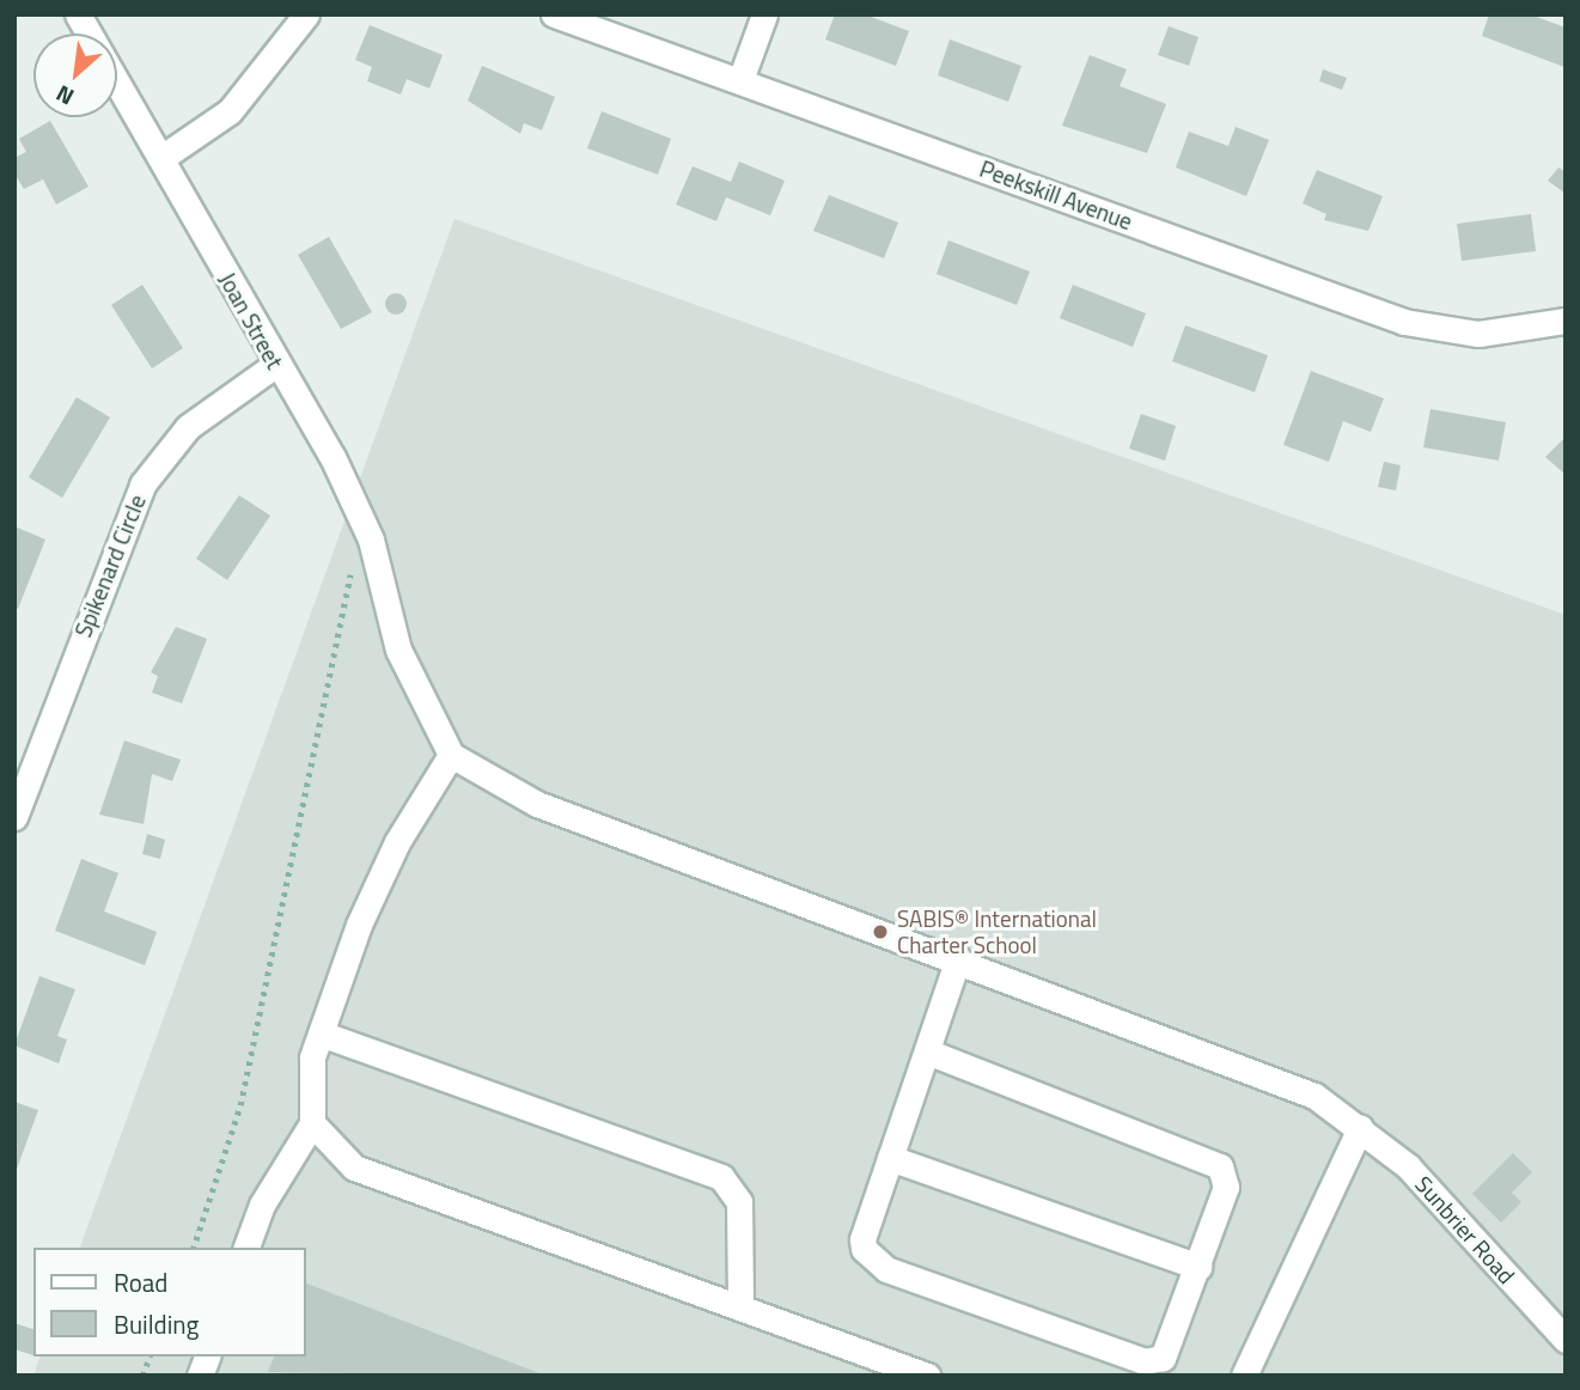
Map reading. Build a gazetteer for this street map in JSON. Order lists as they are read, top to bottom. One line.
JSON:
{"streets":{"street":["Peekskill Avenue","Joan Street","Spikenard Circle","Sunbrier Road"]},"crossings":[["Joan Street","Spikenard Circle"],["Joan Street","Sunbrier Road"]],"places":["SABIS® International Charter School"],"legend":["Road","Building"],"north":"bottom left"}
